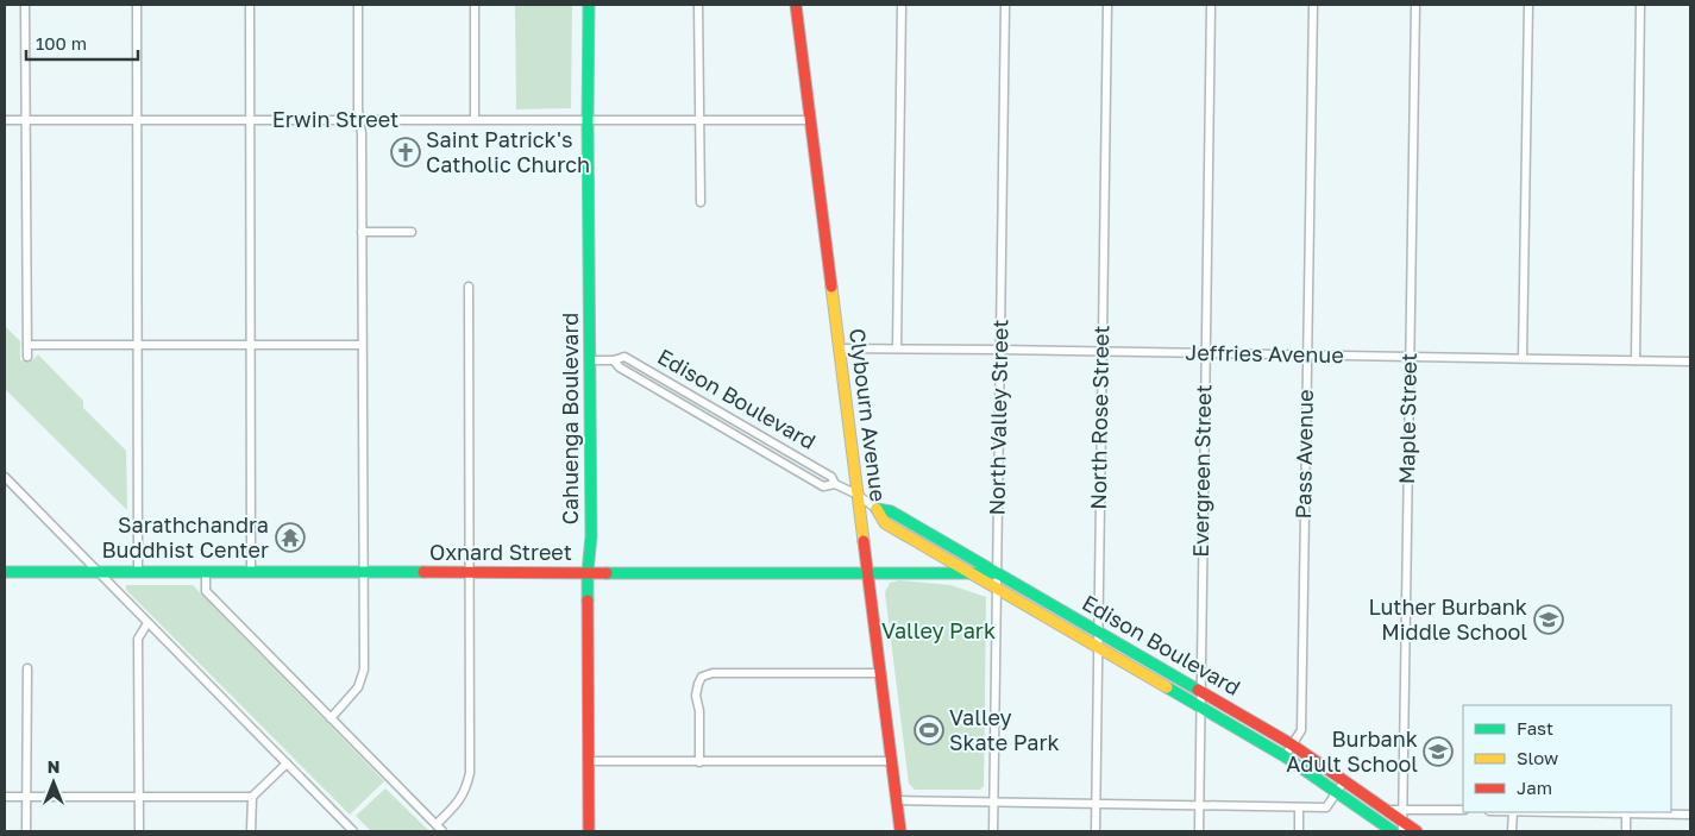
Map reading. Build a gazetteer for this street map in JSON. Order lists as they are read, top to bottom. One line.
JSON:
{"streets":{"main road":["Edison Boulevard","Clybourn Avenue","Cahuenga Boulevard","Oxnard Street"],"street":["Erwin Street","Jeffries Avenue","North Valley Street","North Rose Street","Maple Street","Pass Avenue","Evergreen Street"]},"crossings":[["Erwin Street","Clybourn Avenue"],["Erwin Street","Cahuenga Boulevard"],["Jeffries Avenue","Clybourn Avenue"],["Jeffries Avenue","North Valley Street"],["Jeffries Avenue","North Rose Street"],["Jeffries Avenue","Maple Street"],["Jeffries Avenue","Pass Avenue"],["Jeffries Avenue","Evergreen Street"],["Edison Boulevard","Clybourn Avenue"],["Edison Boulevard","North Valley Street"],["Edison Boulevard","North Rose Street"],["Edison Boulevard","Cahuenga Boulevard"],["Edison Boulevard","Maple Street"],["Edison Boulevard","Pass Avenue"],["Edison Boulevard","Evergreen Street"],["Edison Boulevard","Oxnard Street"],["Clybourn Avenue","Oxnard Street"],["North Valley Street","Oxnard Street"],["Cahuenga Boulevard","Oxnard Street"]],"parks":["Valley Park"],"places":{"church":["Saint Patrick's Catholic Church"],"temple":["Sarathchandra Buddhist Center"],"school or university":["Luther Burbank Middle School","Burbank Adult School"],"sports":["Valley Skate Park"]},"legend":["Fast","Slow","Jam"],"scale_bar":"100 m","north":"top"}
